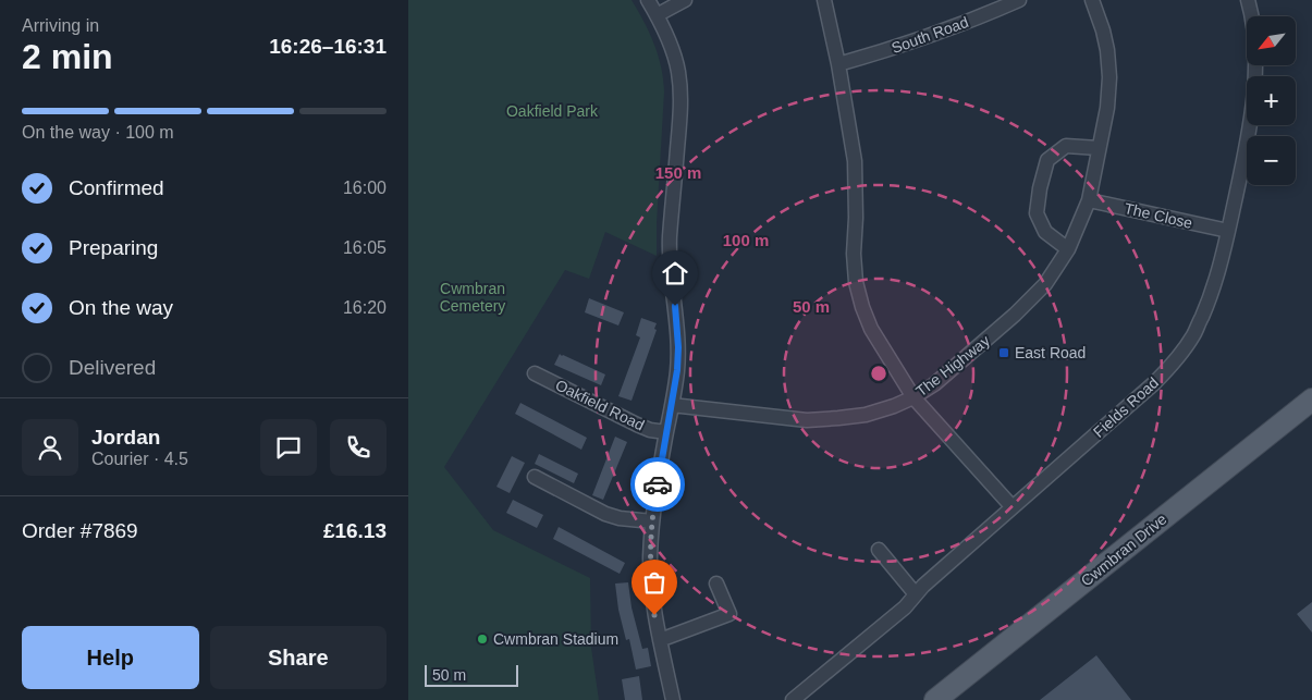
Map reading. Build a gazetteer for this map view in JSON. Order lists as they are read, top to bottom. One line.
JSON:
{"streets":{"main road":["Cwmbran Drive"],"street":["South Road","The Close","The Highway","Oakfield Road","Fields Road"]},"crossings":[["The Close","The Highway"],["The Close","Fields Road"],["The Highway","Oakfield Road"]],"parks":["Oakfield Park","Cwmbran Cemetery"],"places":{"transit":["East Road"],"other":["Cwmbran Stadium"]},"scale_bar":"50 m","north":"bottom left","page":{"heading":["2 min","Arriving in","16:26–16:31"],"panel":["Jordan","Courier · 4.5","Order #7869","£16.13"],"map_buttons":["+","−"],"bar":"On the way · 100 m","list":[["Confirmed","16:00"],["Preparing","16:05"],["On the way","16:20"],"Delivered"],"buttons":["Help","Share"],"scale":"50 m"},"rings":["150 m","100 m","50 m"]}
